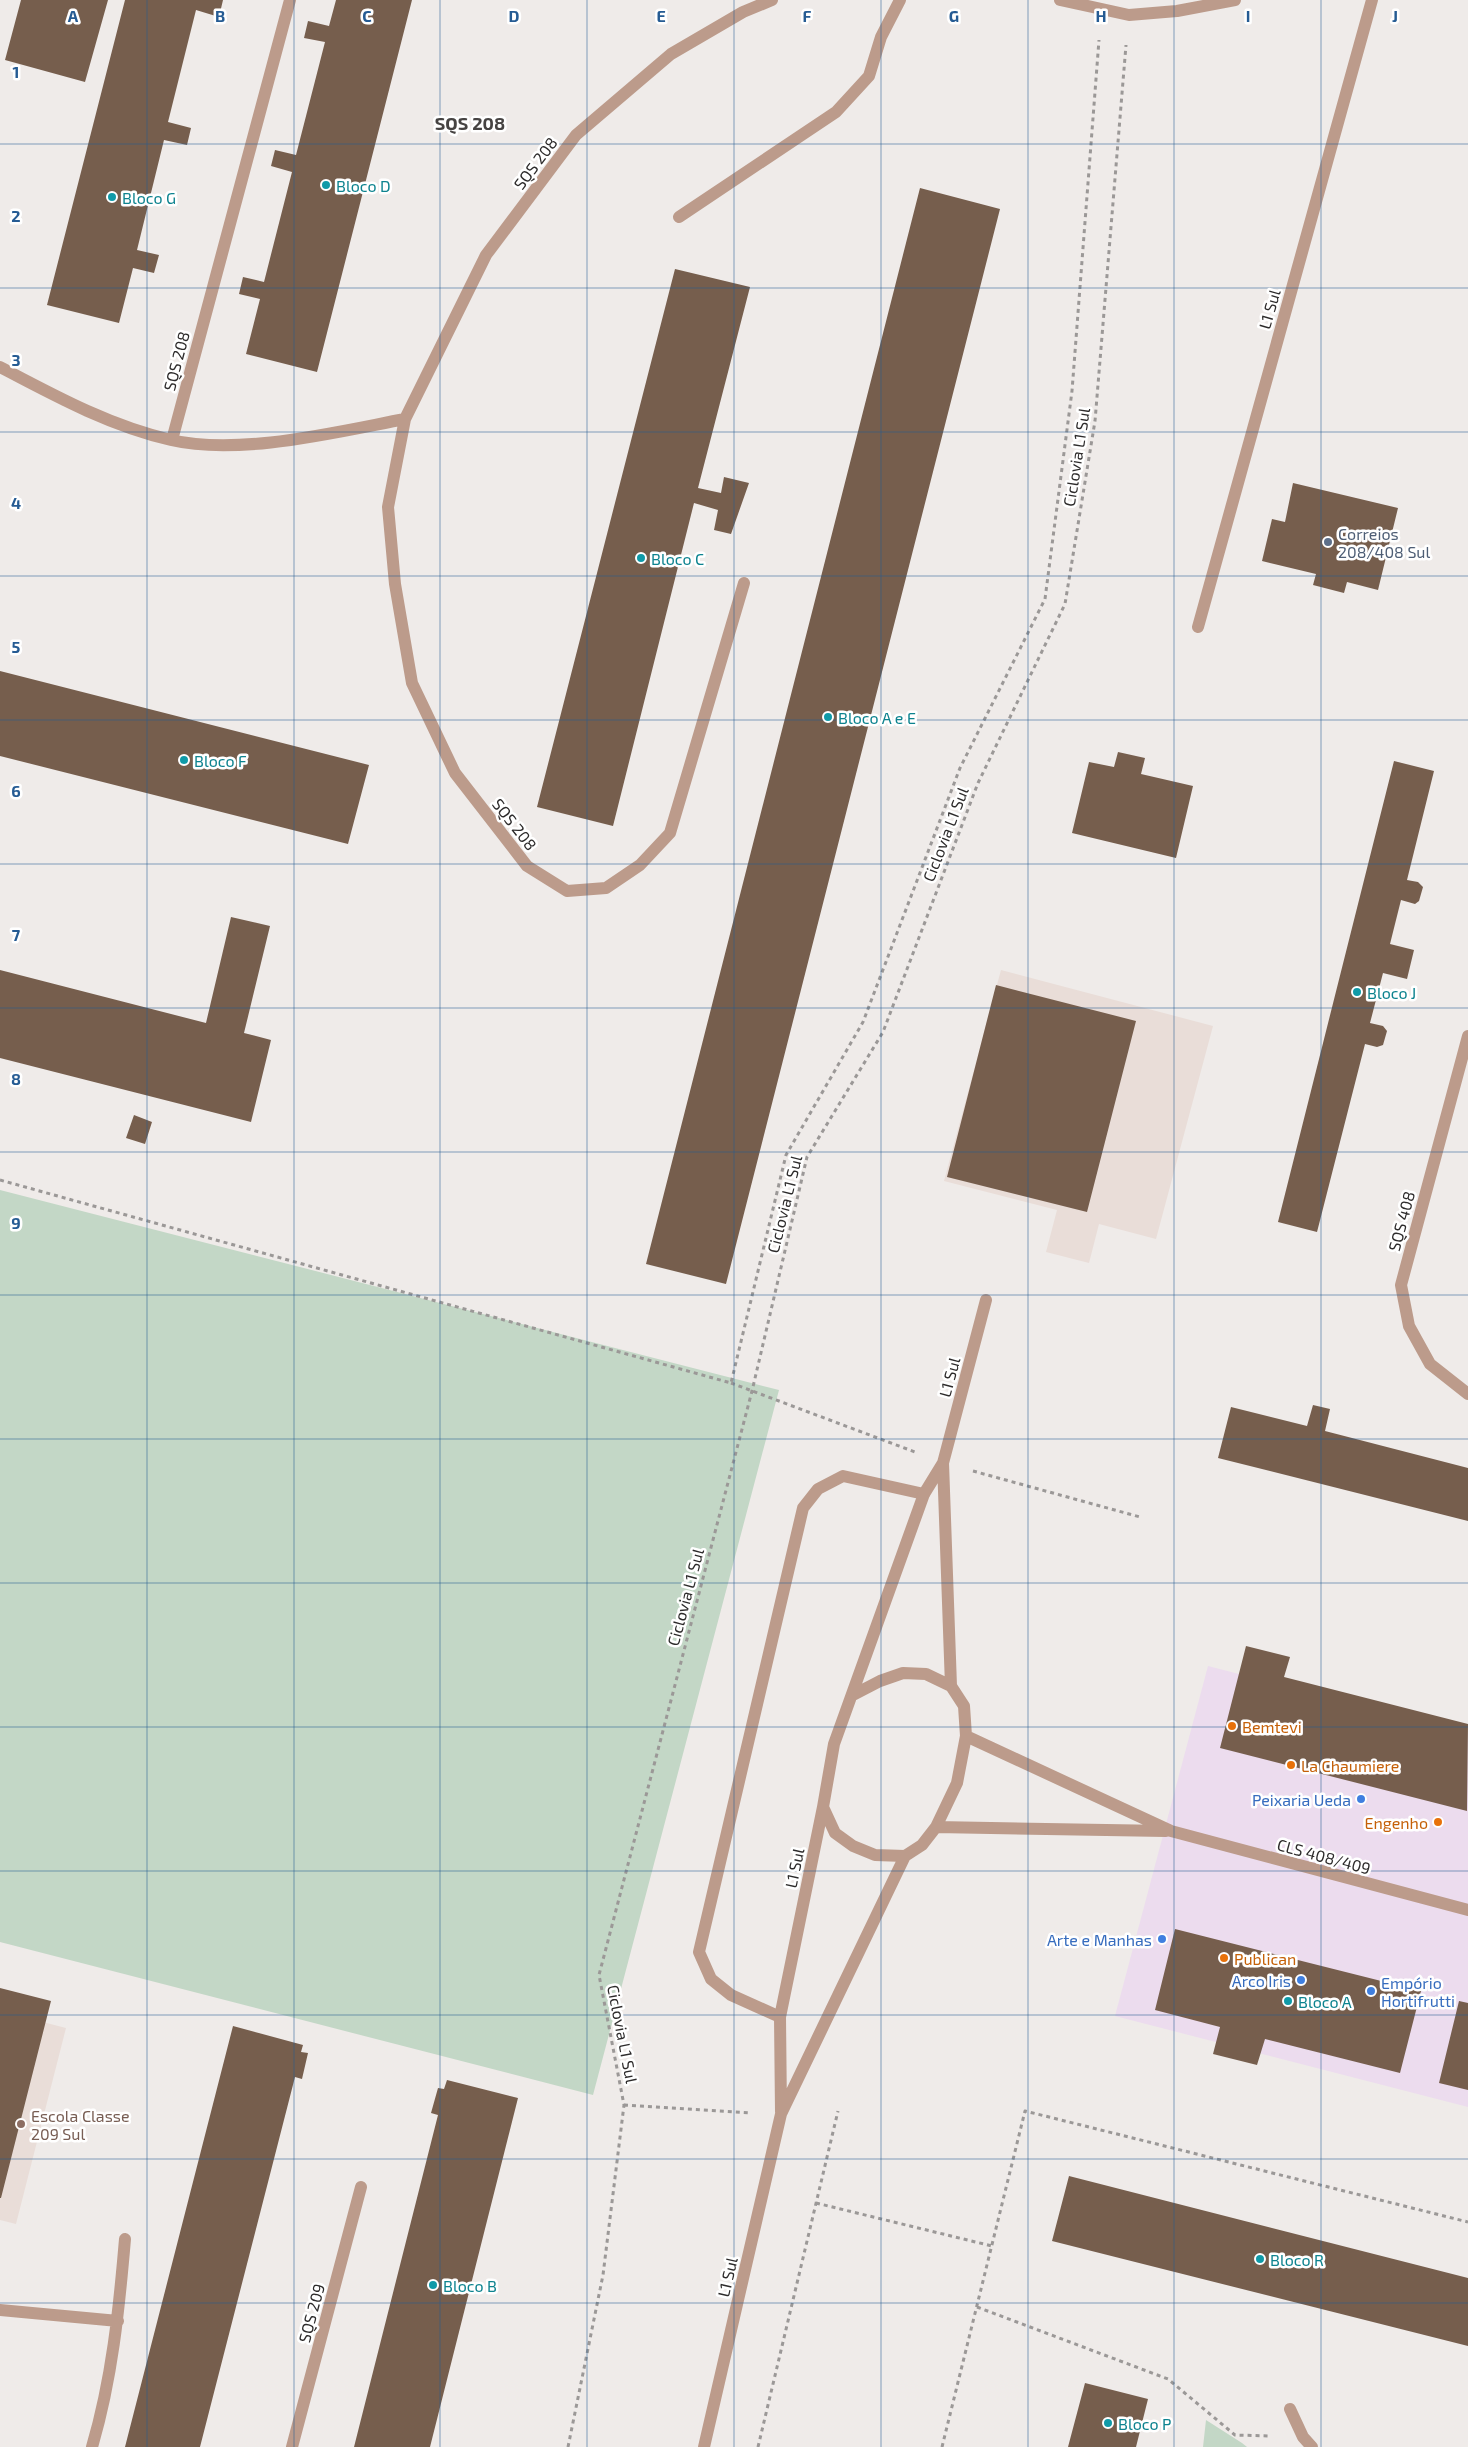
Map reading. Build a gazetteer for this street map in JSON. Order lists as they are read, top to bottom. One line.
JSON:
{"streets":{"street":["SQS 208","L1 Sul","SQS 408","CLS 408/409","SQS 209"],"path":["Ciclovia L1 Sul"]},"crossings":[["L1 Sul","CLS 408/409"]],"districts":["SQS 208"],"places":["Bloco D","Bloco G","Correios 208/408 Sul","Bloco C","Bloco A e E","Bloco F","Bloco J","Bemtevi","La Chaumiere","Peixaria Ueda","Engenho","Arte e Manhas","Publican","Arco Iris","Empório Hortifrutti","Bloco A","Escola Classe 209 Sul","Bloco R","Bloco B","Bloco P"],"grid":{"columns":["A","B","C","D","E","F","G","H","I","J"],"rows":["1","2","3","4","5","6","7","8","9"]}}
